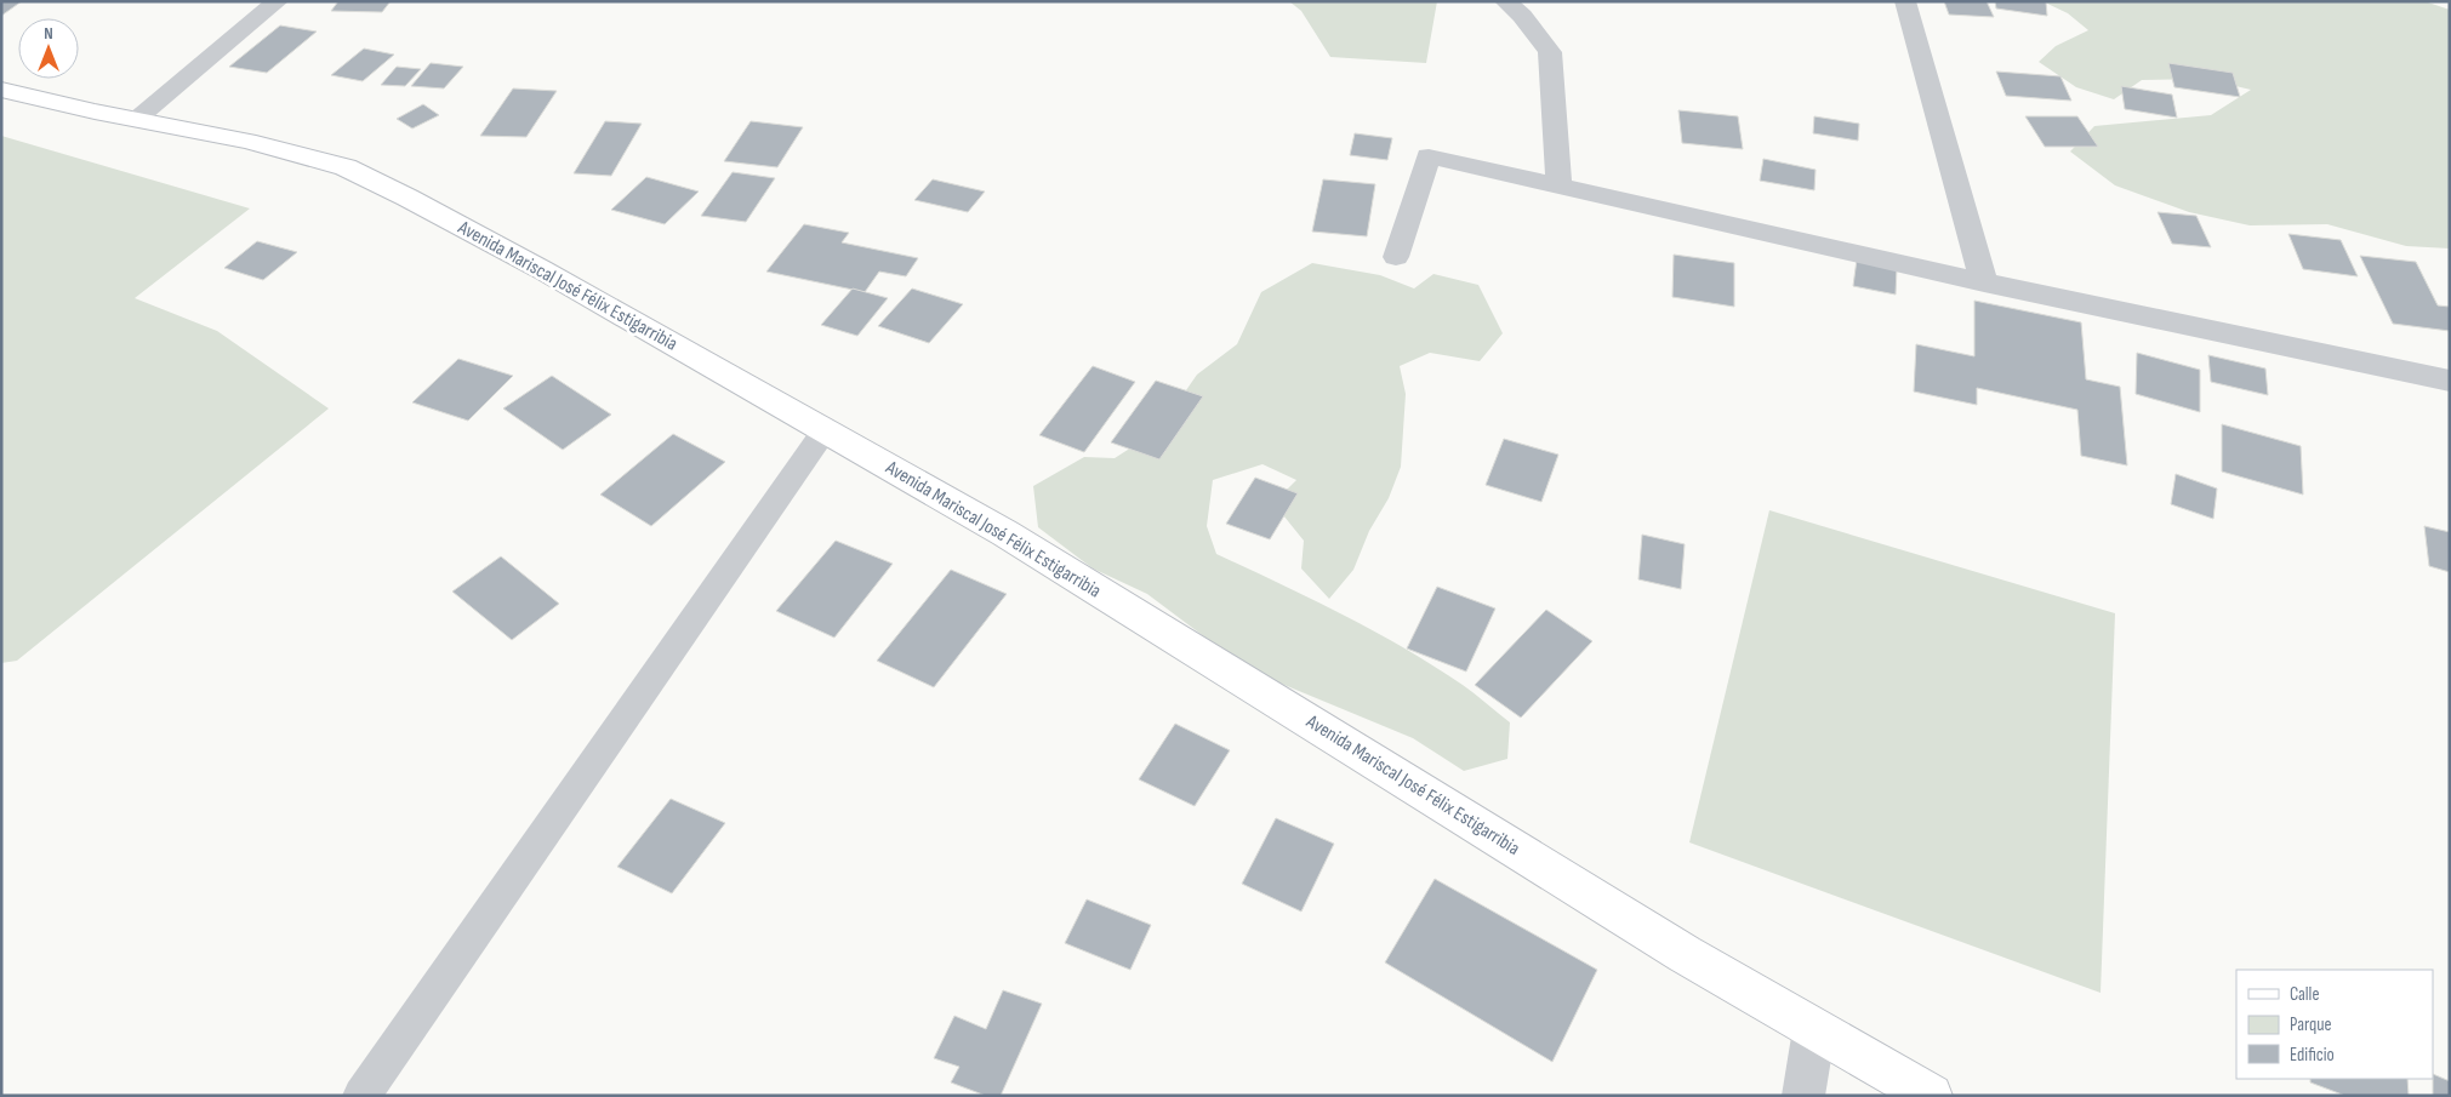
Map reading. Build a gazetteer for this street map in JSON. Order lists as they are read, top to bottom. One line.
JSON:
{"streets":{"main road":["Avenida Mariscal José Félix Estigarribia"]},"legend":["Calle","Parque","Edificio"],"north":"top"}
